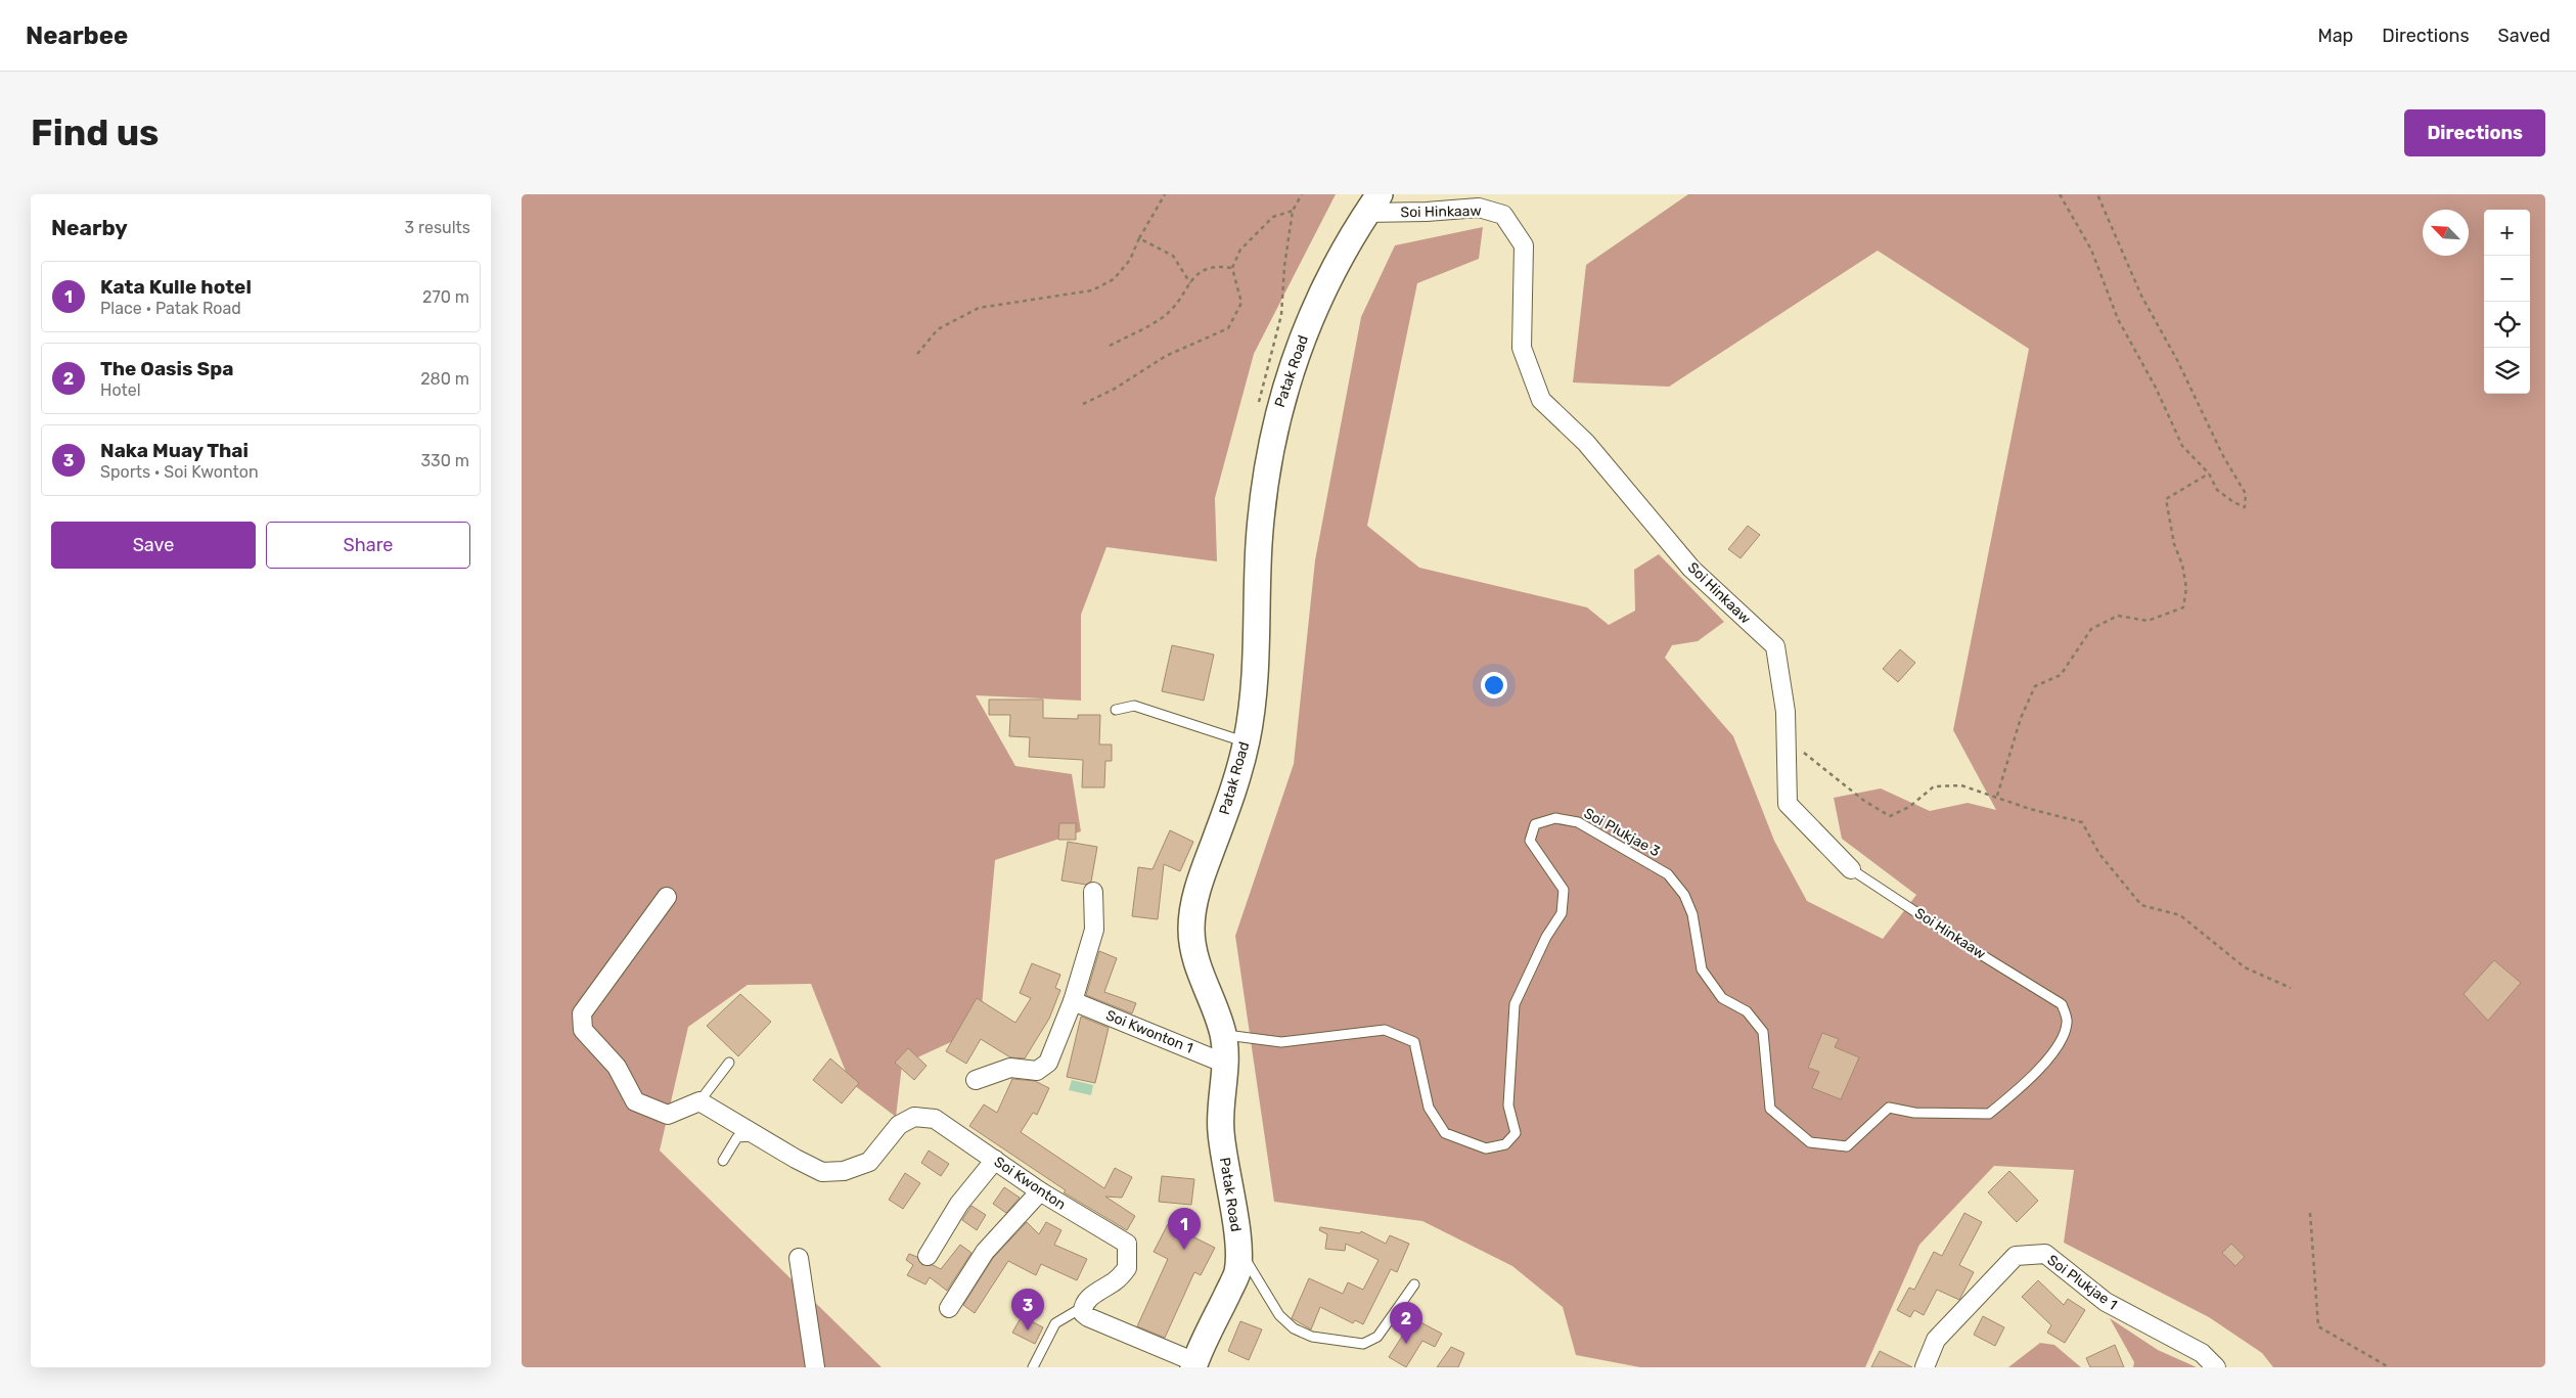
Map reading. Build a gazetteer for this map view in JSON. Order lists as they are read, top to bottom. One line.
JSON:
{"streets":{"main road":["Patak Road"],"street":["Soi Hinkaaw","Soi Kwonton 1","Soi Kwonton","Soi Plukjae 1"],"lane":["Soi Plukjae 3"]},"crossings":[["Soi Hinkaaw","Patak Road"],["Soi Hinkaaw","Soi Plukjae 3"],["Patak Road","Soi Plukjae 3"],["Patak Road","Soi Kwonton 1"]],"north":"top left","page":{"header":"Nearbee","nav":["Map","Directions","Saved"],"buttons":["Directions",["Save","Share"]],"title":"Find us","heading":["Nearby","3 results"],"map_buttons":["+","−"],"list":[{"mark":"1","name":"Kata Kulle hotel","note":"Place · Patak Road","value":"270 m"},{"mark":"2","name":"The Oasis Spa","note":"Hotel","value":"280 m"},{"mark":"3","name":"Naka Muay Thai","note":"Sports · Soi Kwonton","value":"330 m"}],"pins":["1","3","2"]}}
